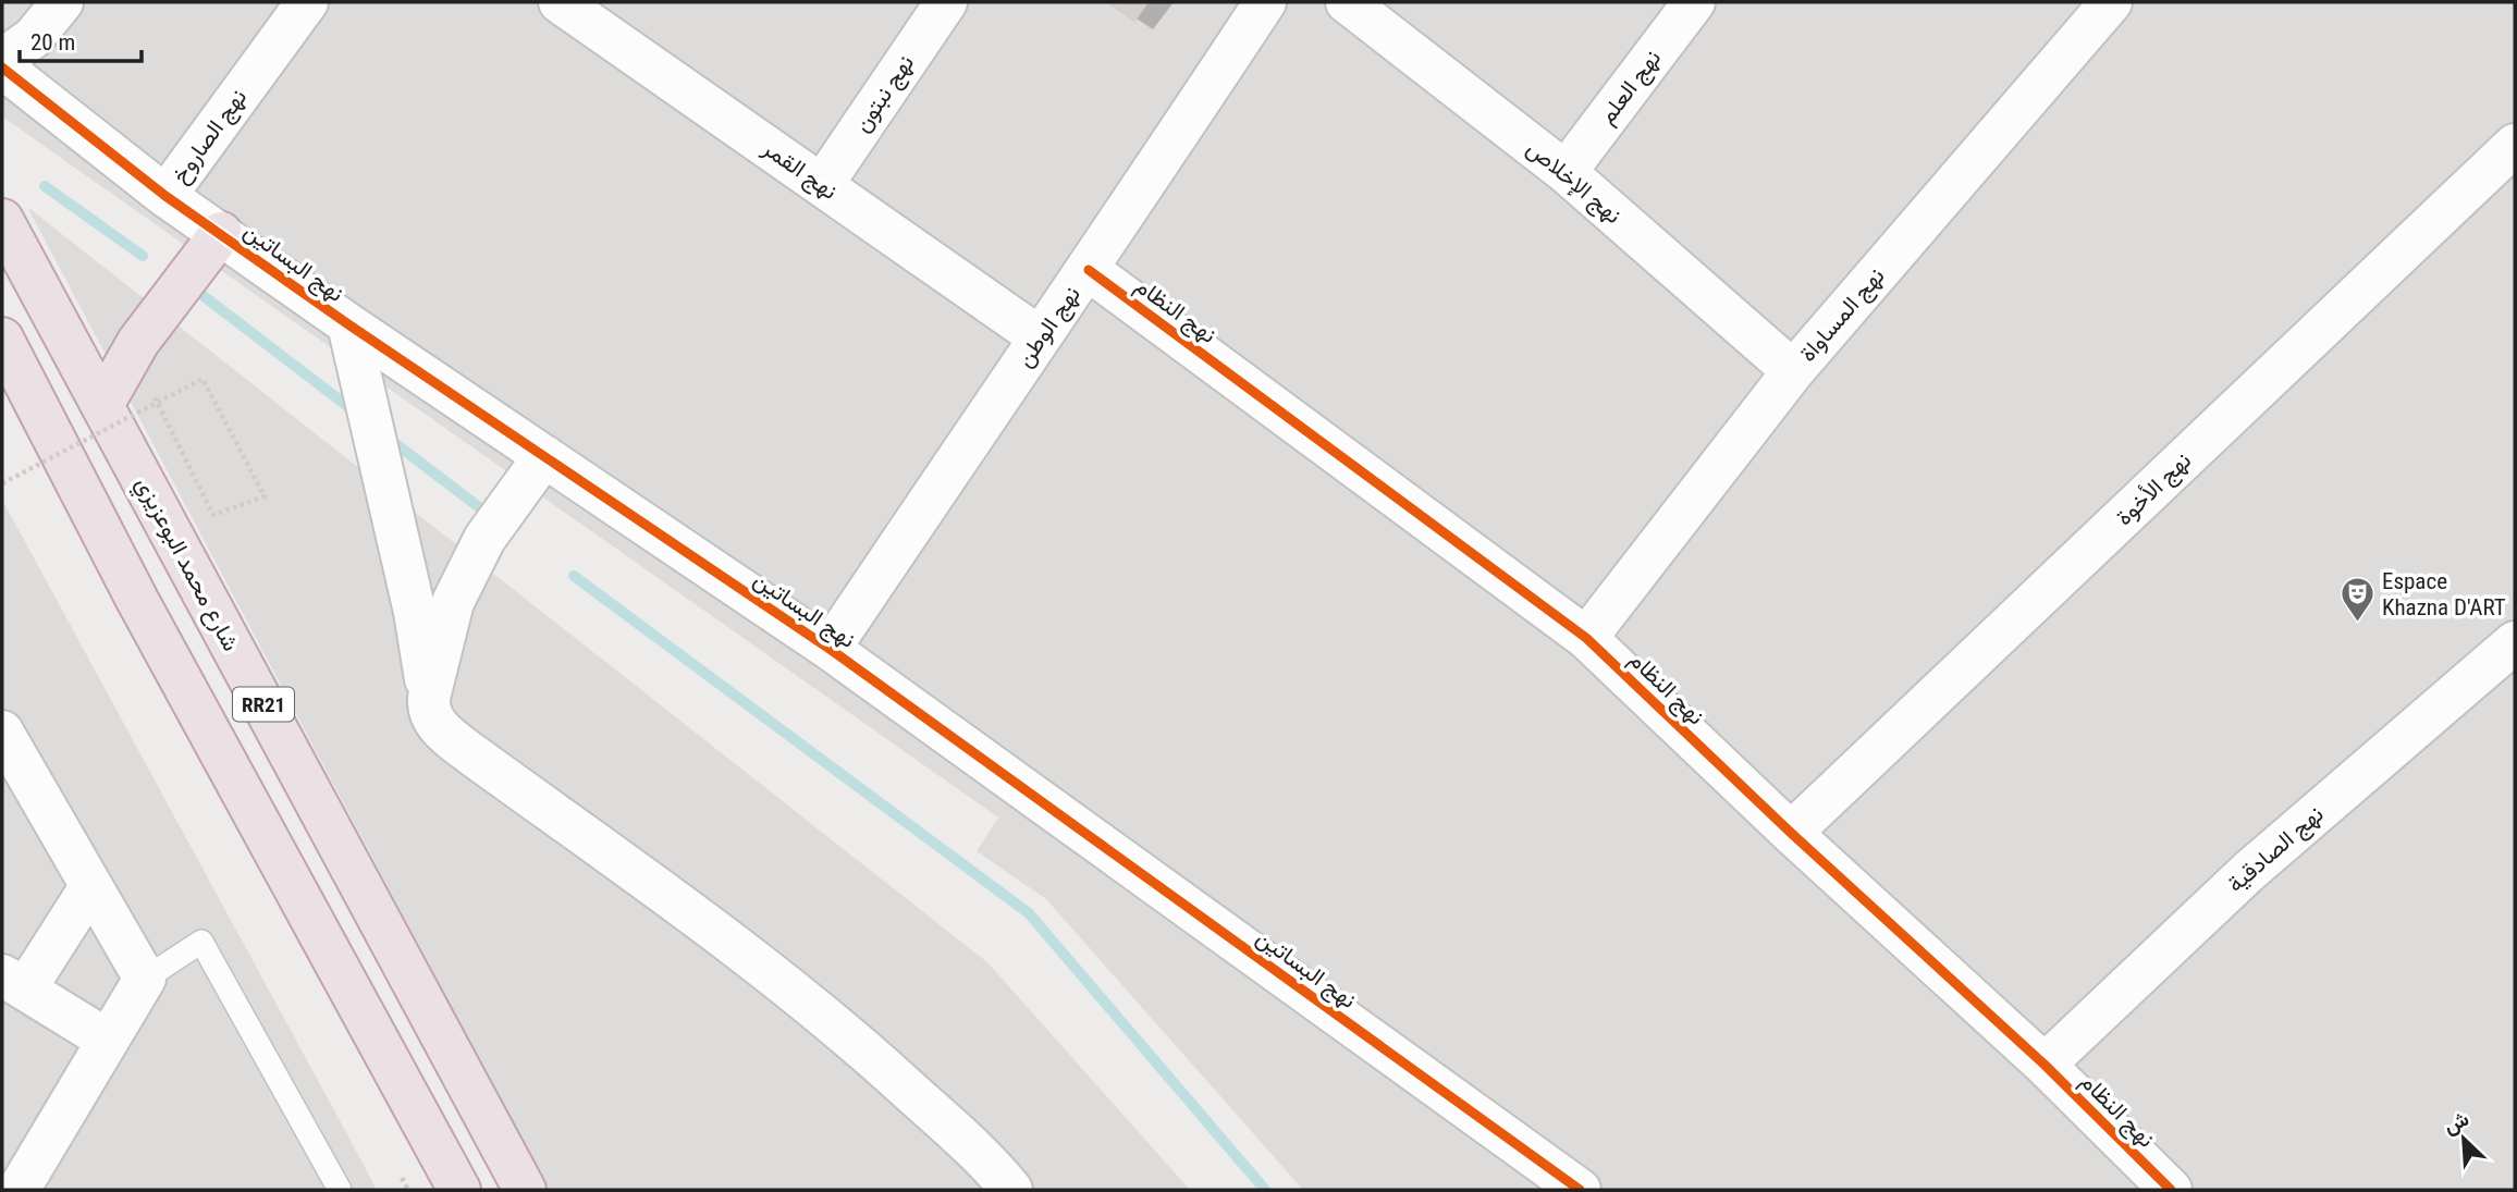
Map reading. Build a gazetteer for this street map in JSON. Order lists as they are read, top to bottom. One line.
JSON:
{"streets":{"highway":["شارع محمد البوعزيزي","RR21"],"street":["نهج العلم","نهج نبتون","نهج الصاروخ","نهج القمر","نهج الإخلاص","نهج البساتين","نهج النظام","نهج المساواة","نهج الوطن","نهج الأخوة","نهج الصادقية"]},"crossings":[["نهج العلم","نهج الإخلاص"],["نهج نبتون","نهج القمر"],["نهج الصاروخ","نهج البساتين"],["نهج القمر","نهج الوطن"],["نهج الإخلاص","نهج المساواة"],["نهج البساتين","نهج الوطن"],["نهج النظام","نهج المساواة"],["نهج النظام","نهج الوطن"],["نهج النظام","نهج الأخوة"],["نهج النظام","نهج الصادقية"]],"places":{"theatre":["Espace Khazna D'ART"]},"scale_bar":"20 m","north":"top left"}
